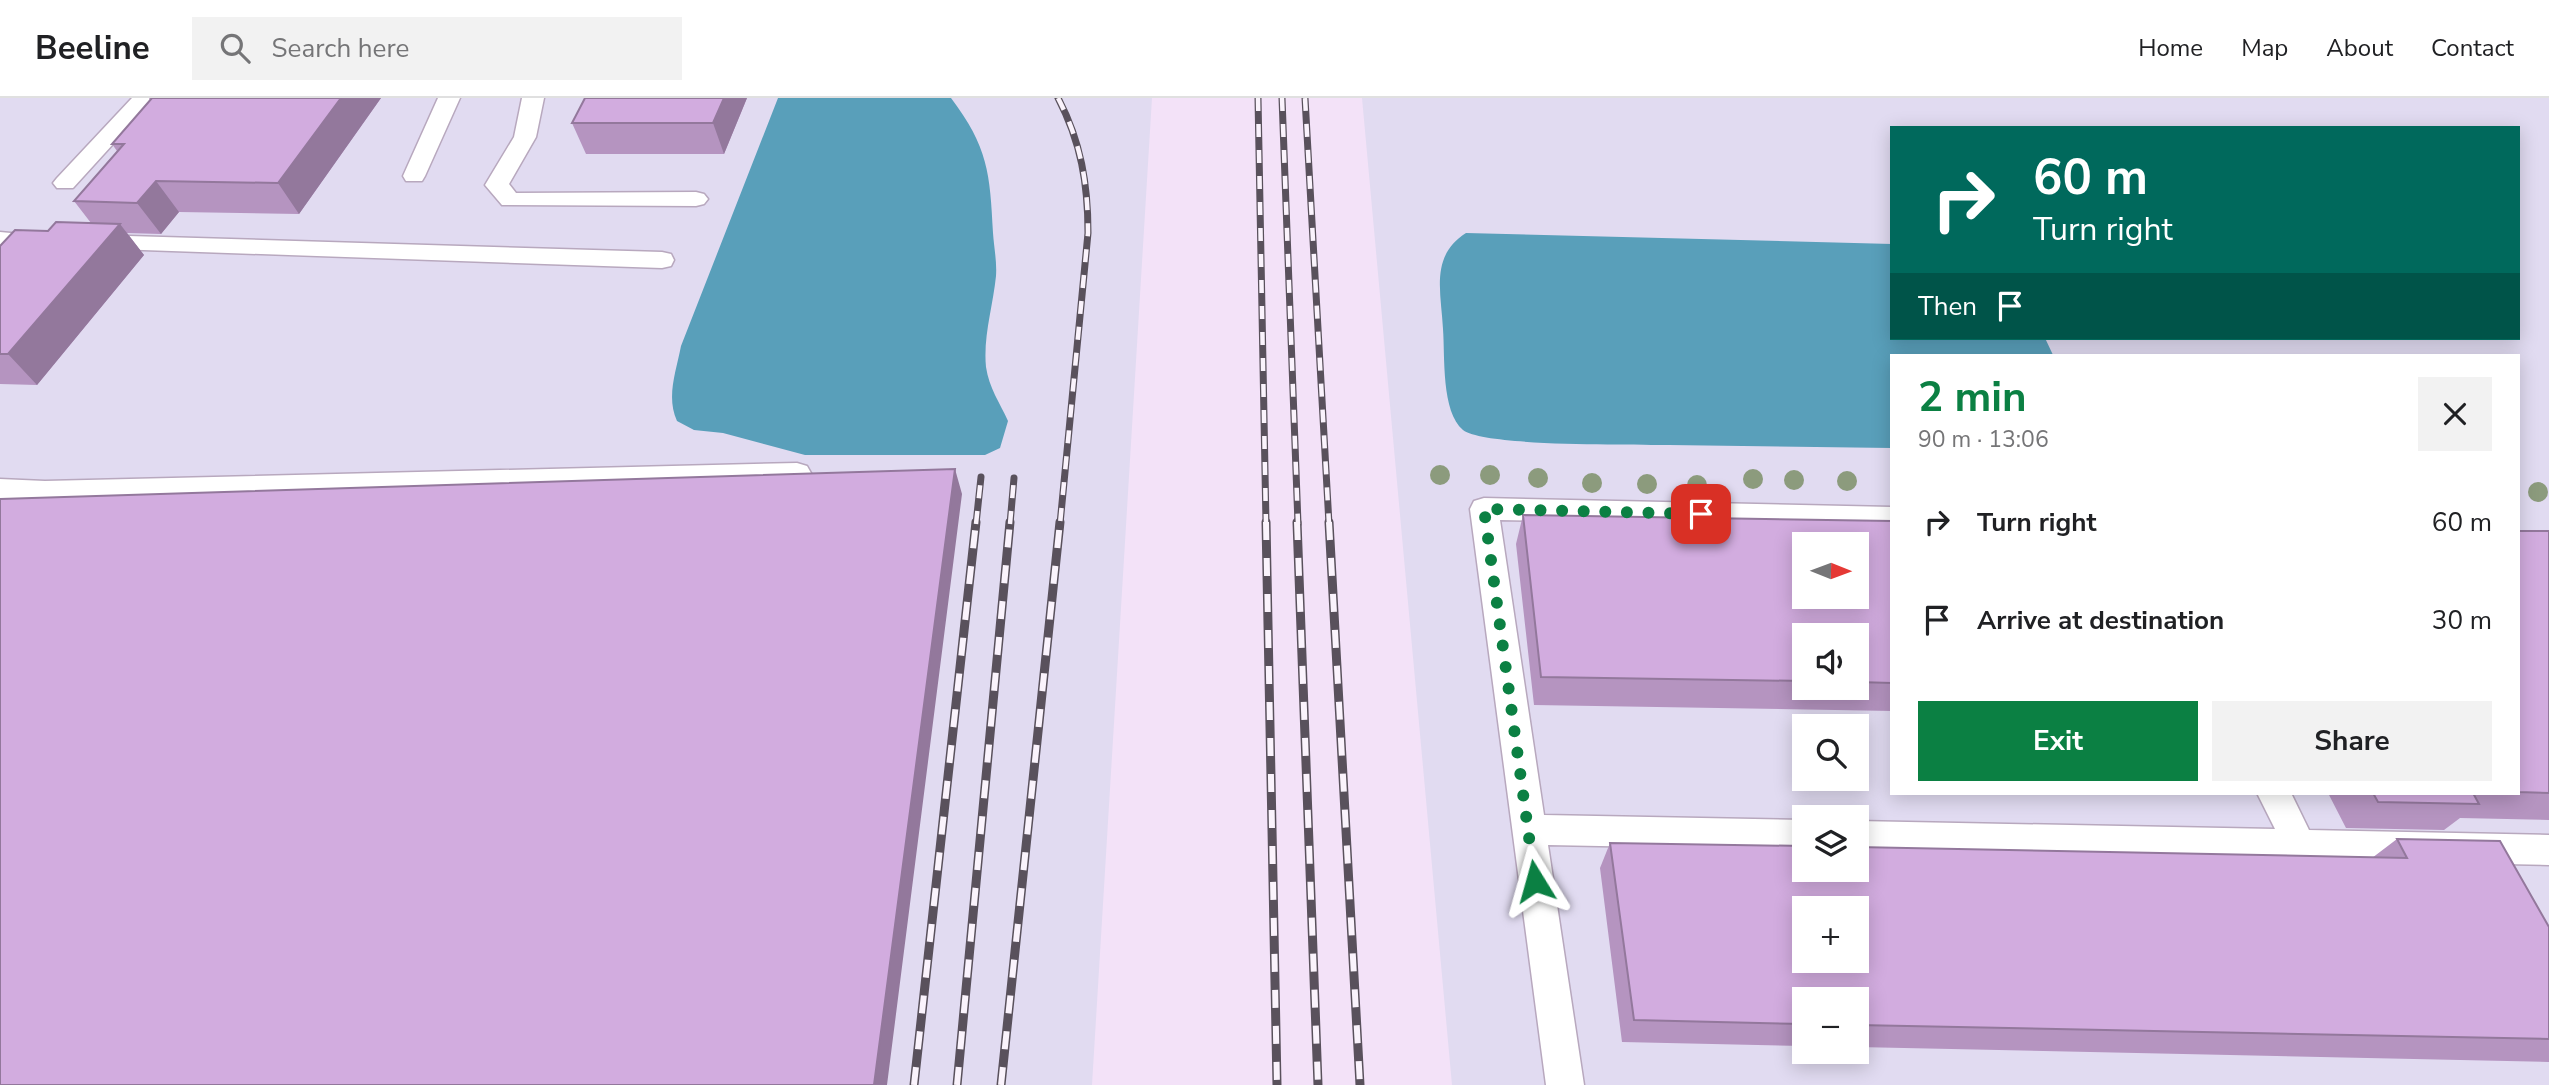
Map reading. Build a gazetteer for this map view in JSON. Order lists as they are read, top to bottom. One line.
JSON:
{"north":"right","page":{"header":"Beeline","search":"Search here","nav":["Home","Map","About","Contact"],"turn":["60 m","Turn right"],"then":"Then","heading":["2 min","90 m · 13:06"],"list":[{"name":"Turn right","value":"60 m"},{"name":"Arrive at destination","value":"30 m"}],"map_buttons":["+","−"],"buttons":["Exit","Share"]}}
